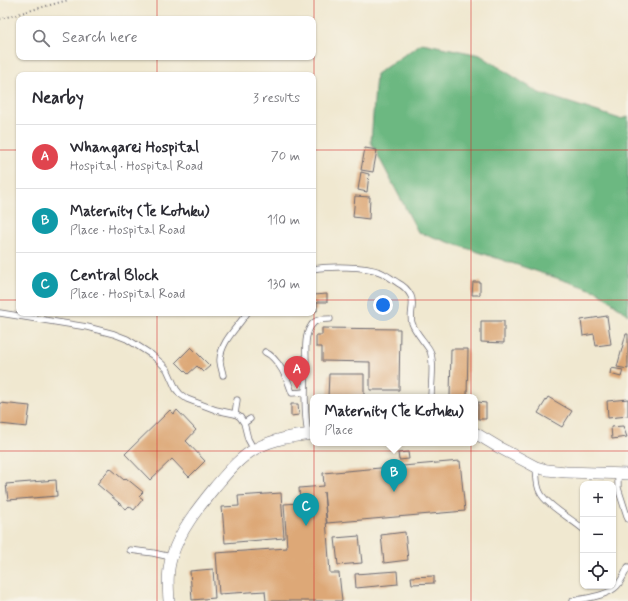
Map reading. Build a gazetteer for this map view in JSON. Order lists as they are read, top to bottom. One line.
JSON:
{"page":{"search":"Search here","heading":["Nearby","3 results"],"list":[{"mark":"A","name":"Whangarei Hospital","note":"Hospital · Hospital Road","value":"70 m"},{"mark":"B","name":"Maternity (Te Kotuku)","note":"Place · Hospital Road","value":"110 m"},{"mark":"C","name":"Central Block","note":"Place · Hospital Road","value":"130 m"}],"pins":["A","B","C"],"popup":["Maternity (Te Kotuku)","Place"],"map_buttons":["+","−"]}}
